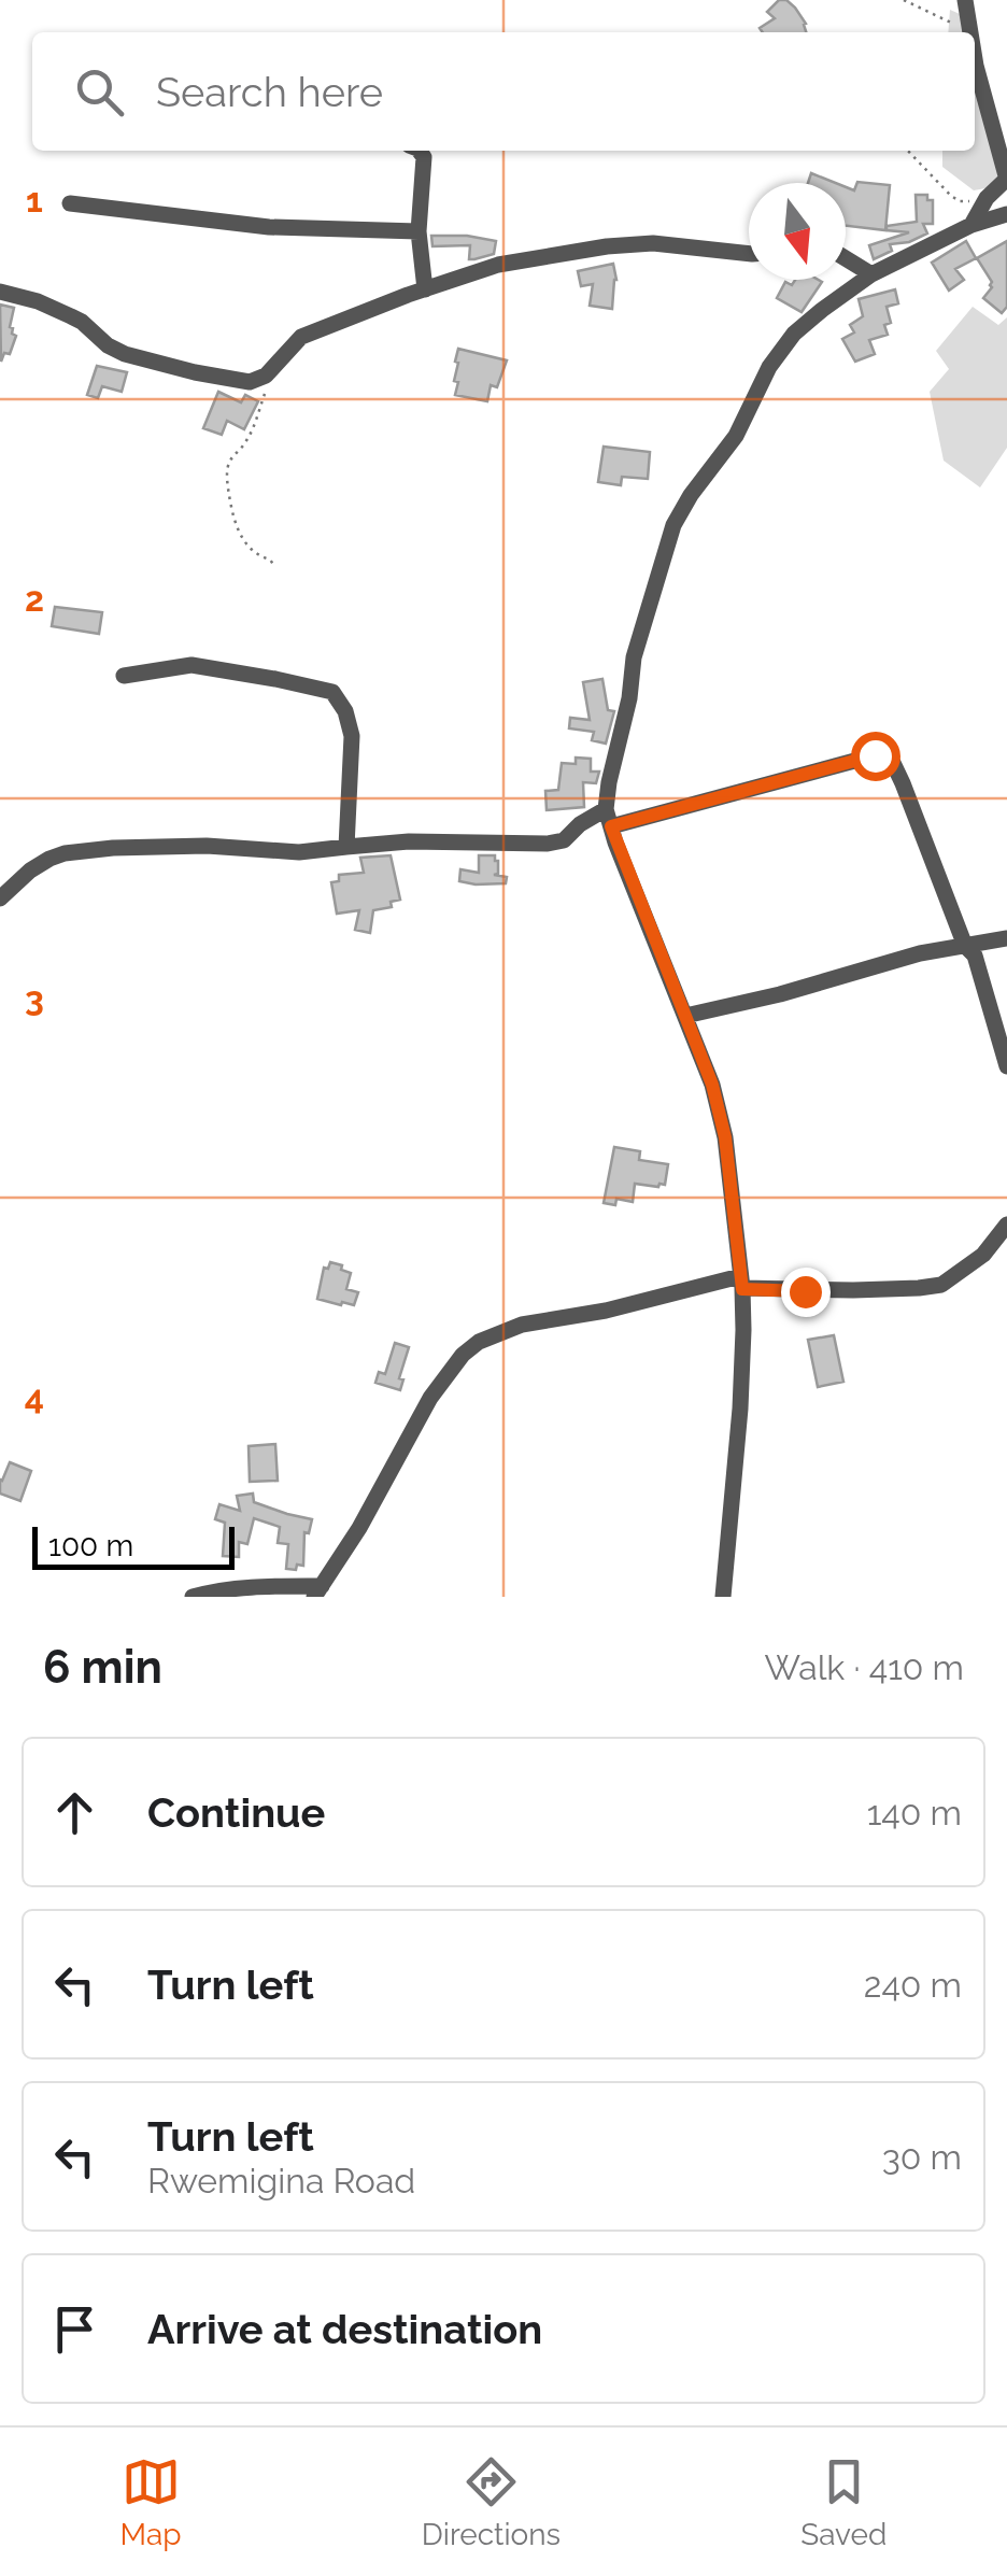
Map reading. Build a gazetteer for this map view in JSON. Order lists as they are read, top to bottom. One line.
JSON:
{"scale_bar":"100 m","north":"bottom","page":{"search":"Search here","scale":"100 m","heading":["6 min","Walk · 410 m"],"list":[["Continue","140 m"],["Turn left","240 m"],["Turn left","Rwemigina Road","30 m"],"Arrive at destination"],"nav":["Map","Directions","Saved"]},"grid":{"rows":["1","2","3","4"]}}
